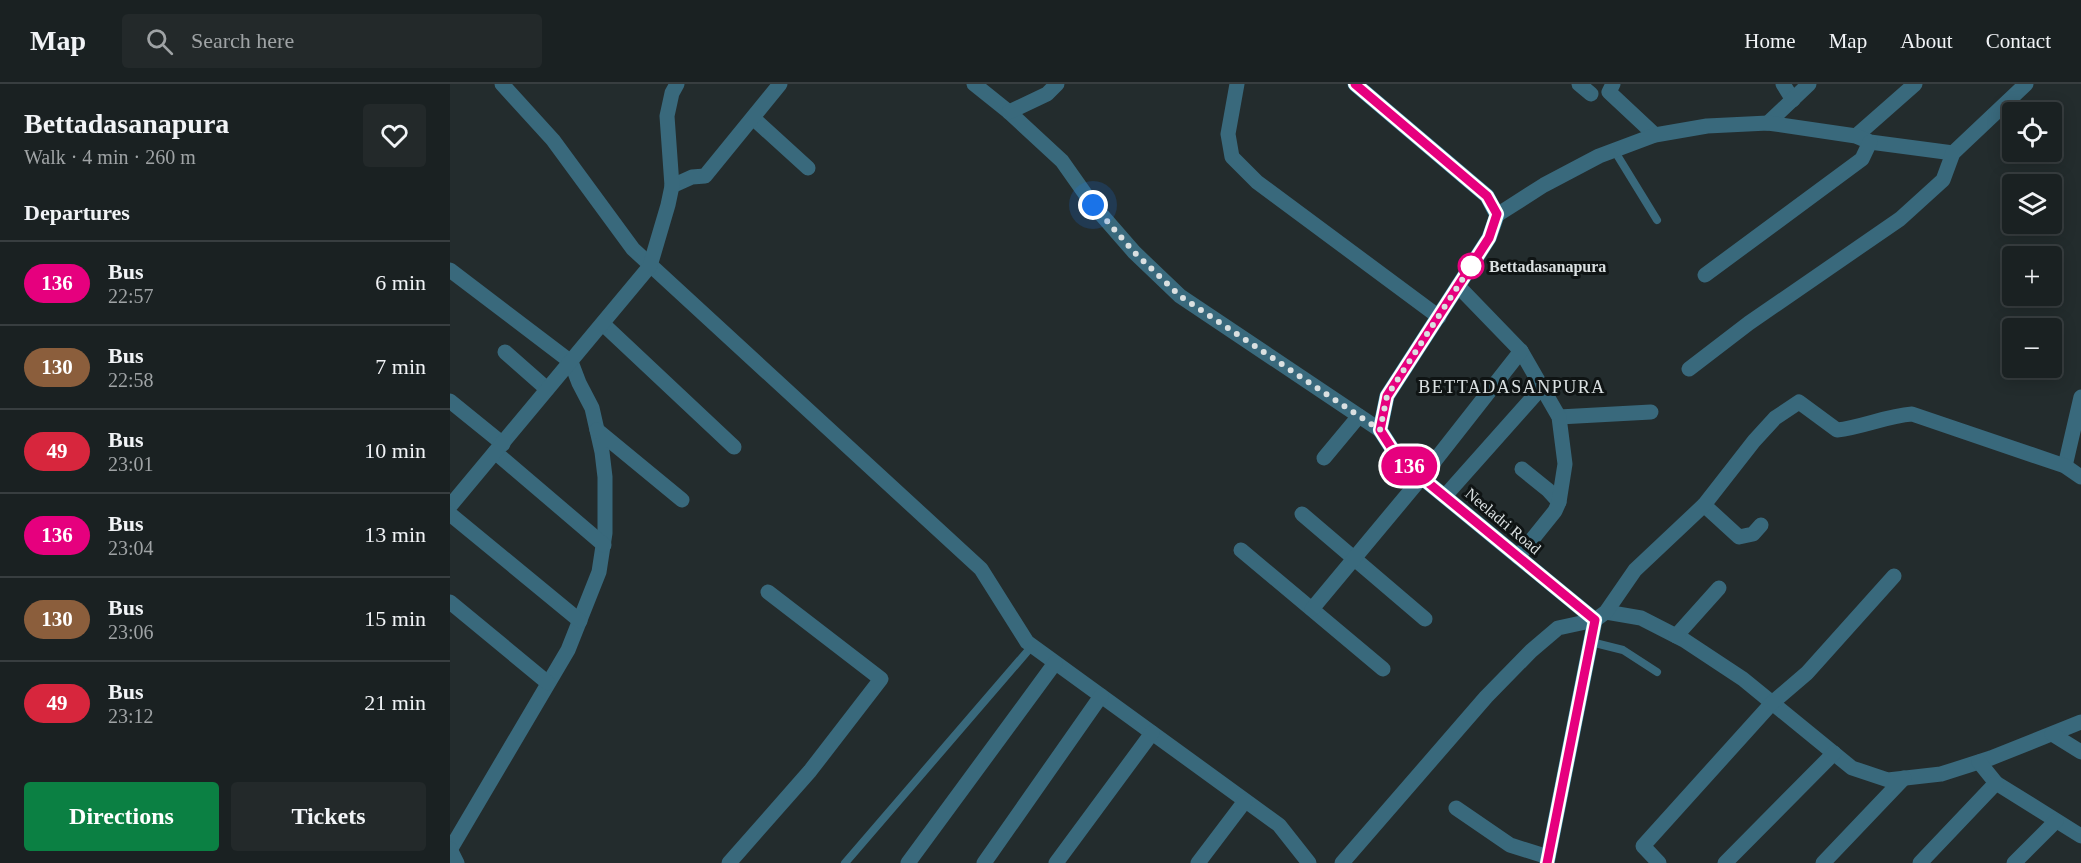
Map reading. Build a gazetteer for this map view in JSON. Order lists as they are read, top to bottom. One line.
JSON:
{"streets":{"main road":["Neeladri Road"]},"districts":["BETTADASANPURA"],"places":["Bettadasanapura"],"lines":["bus line 136"],"page":{"header":"Map","search":"Search here","nav":["Home","Map","About","Contact"],"heading":[["Bettadasanapura","Walk · 4 min · 260 m"],"Departures"],"on_map":"136","map_buttons":["+","−"],"list":[{"mark":"136","name":"Bus","note":"22:57","value":"6 min"},{"mark":"130","name":"Bus","note":"22:58","value":"7 min"},{"mark":"49","name":"Bus","note":"23:01","value":"10 min"},{"mark":"136","name":"Bus","note":"23:04","value":"13 min"},{"mark":"130","name":"Bus","note":"23:06","value":"15 min"},{"mark":"49","name":"Bus","note":"23:12","value":"21 min"}],"buttons":["Directions","Tickets"]}}
